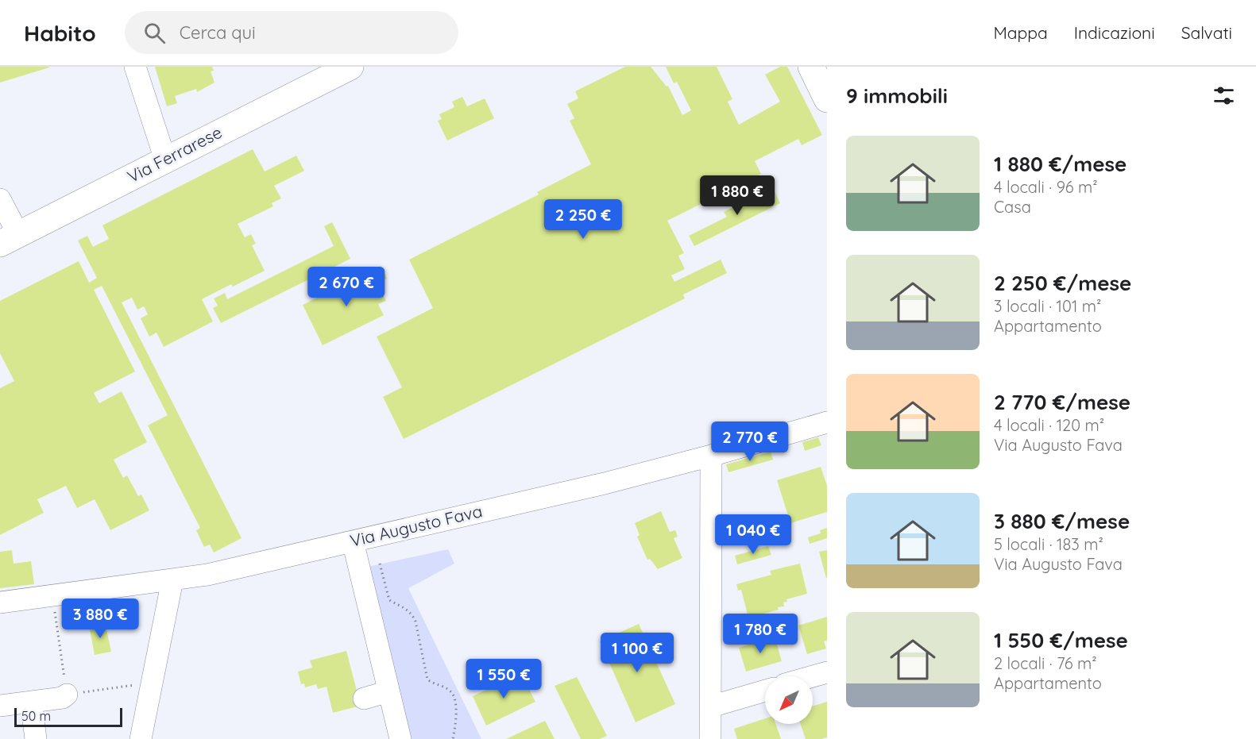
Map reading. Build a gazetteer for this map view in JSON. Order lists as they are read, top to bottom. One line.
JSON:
{"streets":{"main road":["Via Ferrarese"],"street":["Via Augusto Fava"]},"scale_bar":"50 m","north":"bottom left","page":{"header":"Habito","search":"Cerca qui","nav":["Mappa","Indicazioni","Salvati"],"heading":"9 immobili","list":[{"name":"1 880 €/mese","note":"4 locali · 96 m² · Casa"},{"name":"2 250 €/mese","note":"3 locali · 101 m² · Appartamento"},{"name":"2 770 €/mese","note":"4 locali · 120 m² · Via Augusto Fava"},{"name":"3 880 €/mese","note":"5 locali · 183 m² · Via Augusto Fava"},{"name":"1 550 €/mese","note":"2 locali · 76 m² · Appartamento"}],"price":["1 880 €","2 250 €","2 670 €","2 770 €","1 040 €","3 880 €","1 780 €","1 100 €","1 550 €"],"scale":"50 m"}}
